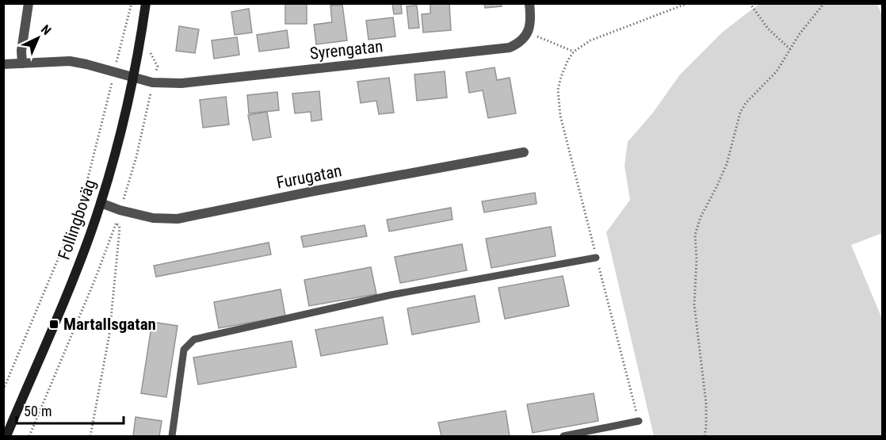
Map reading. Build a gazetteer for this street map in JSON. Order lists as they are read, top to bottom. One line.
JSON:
{"streets":{"main road":["Follingboväg"],"street":["Syrengatan","Furugatan"]},"crossings":[["Syrengatan","Follingboväg"],["Furugatan","Follingboväg"]],"places":{"transit":["Martallsgatan"]},"scale_bar":"50 m","north":"top right"}
